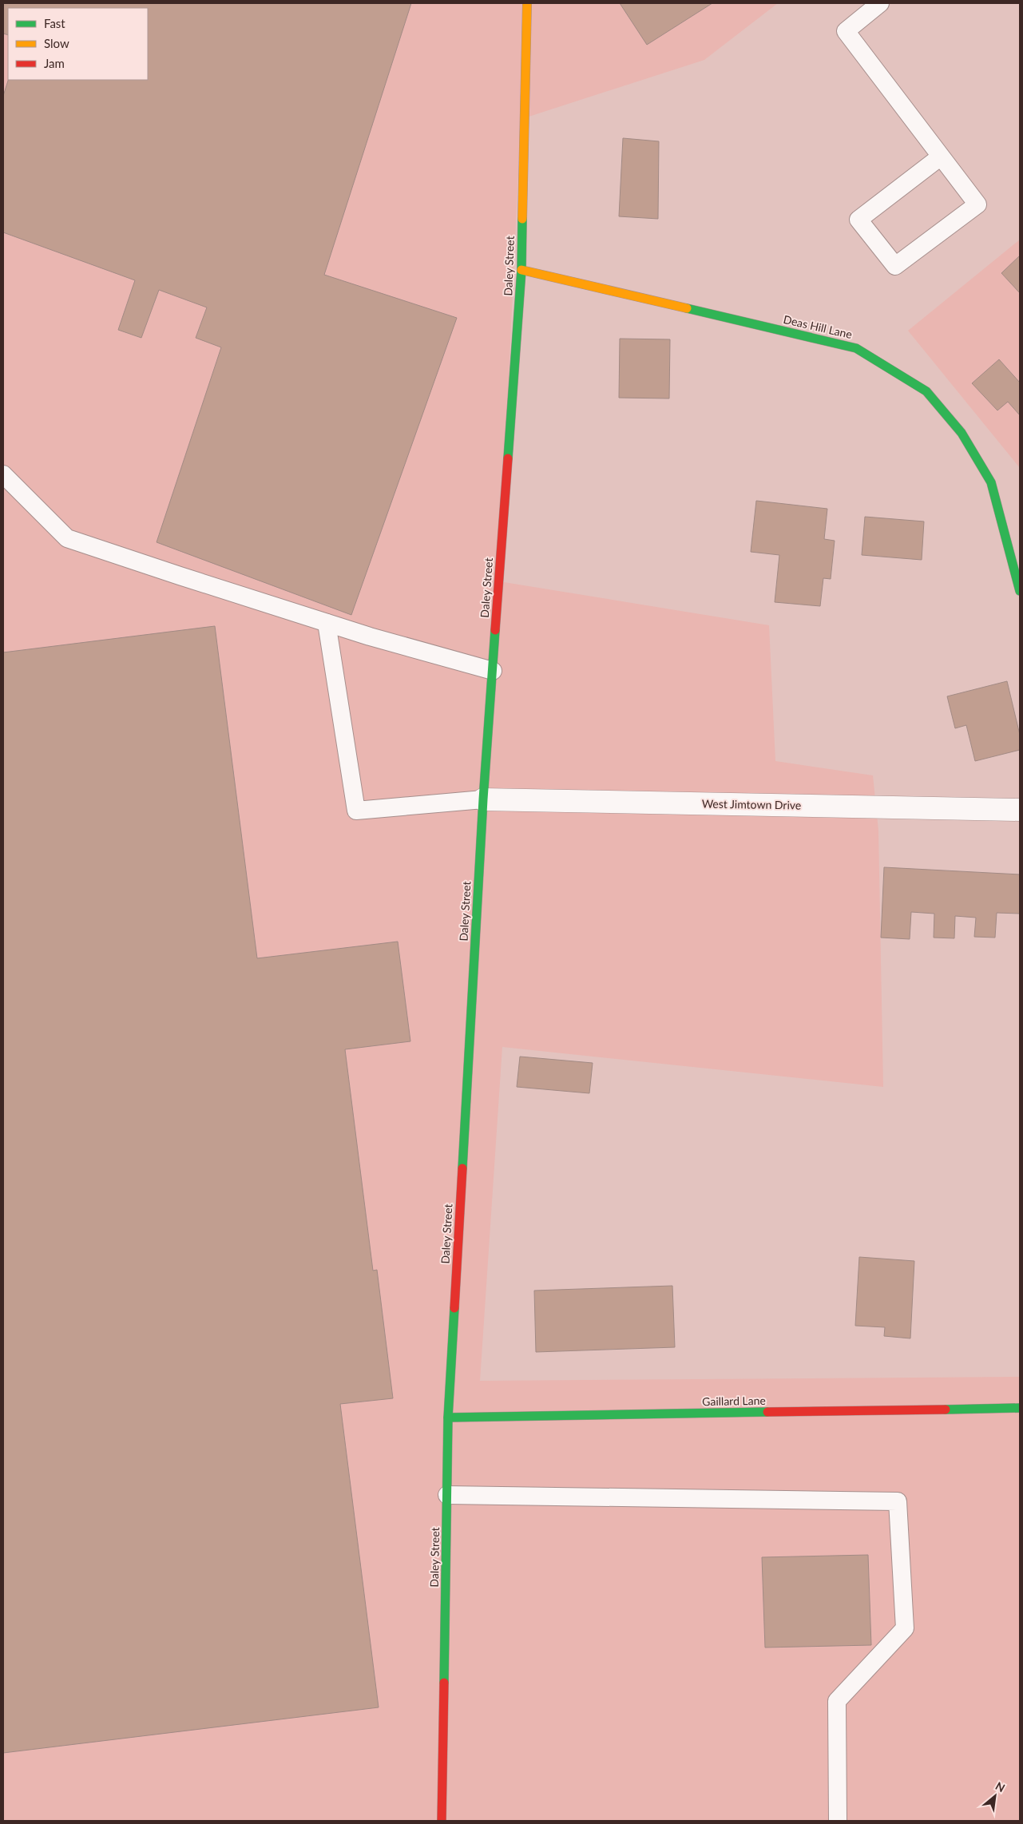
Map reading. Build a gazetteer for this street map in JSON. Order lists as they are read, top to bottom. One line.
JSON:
{"streets":{"street":["Daley Street","Deas Hill Lane","West Jimtown Drive","Gaillard Lane"]},"crossings":[["Daley Street","Deas Hill Lane"],["Daley Street","West Jimtown Drive"],["Daley Street","Gaillard Lane"]],"legend":["Fast","Slow","Jam"],"north":"top right"}
